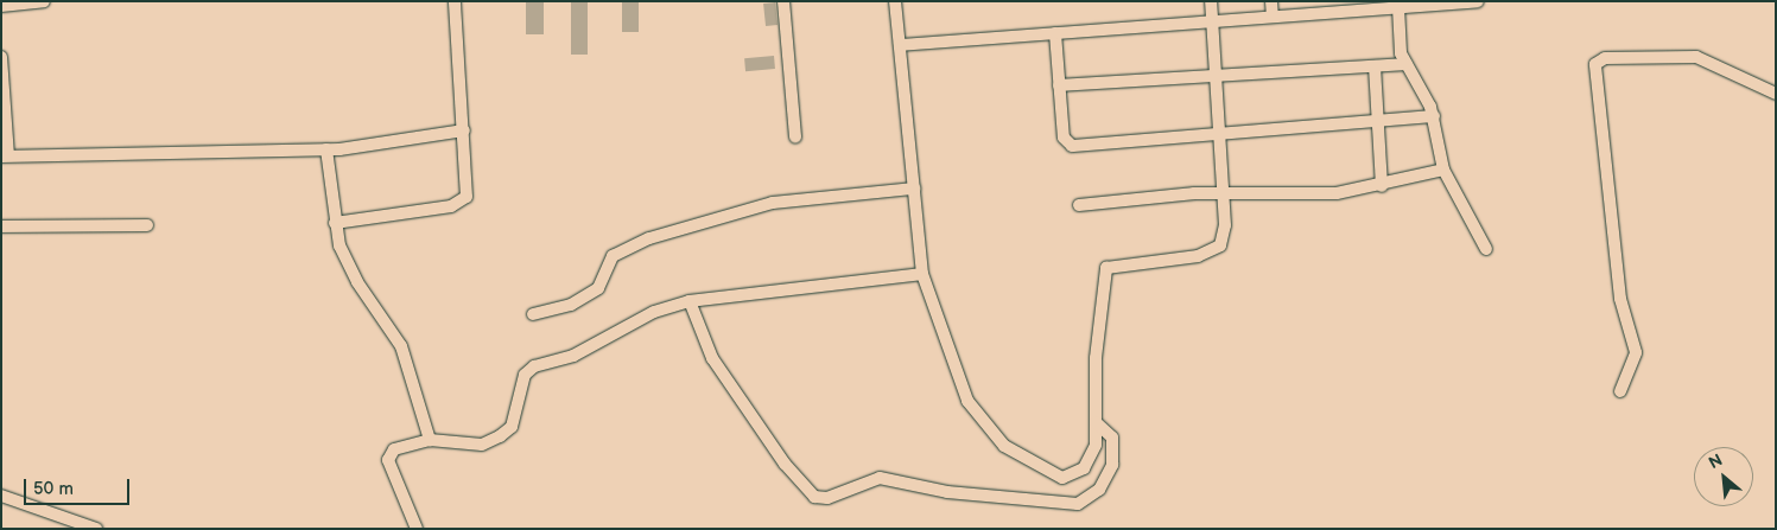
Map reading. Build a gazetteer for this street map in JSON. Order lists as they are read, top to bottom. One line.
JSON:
{"scale_bar":"50 m","north":"top left"}
